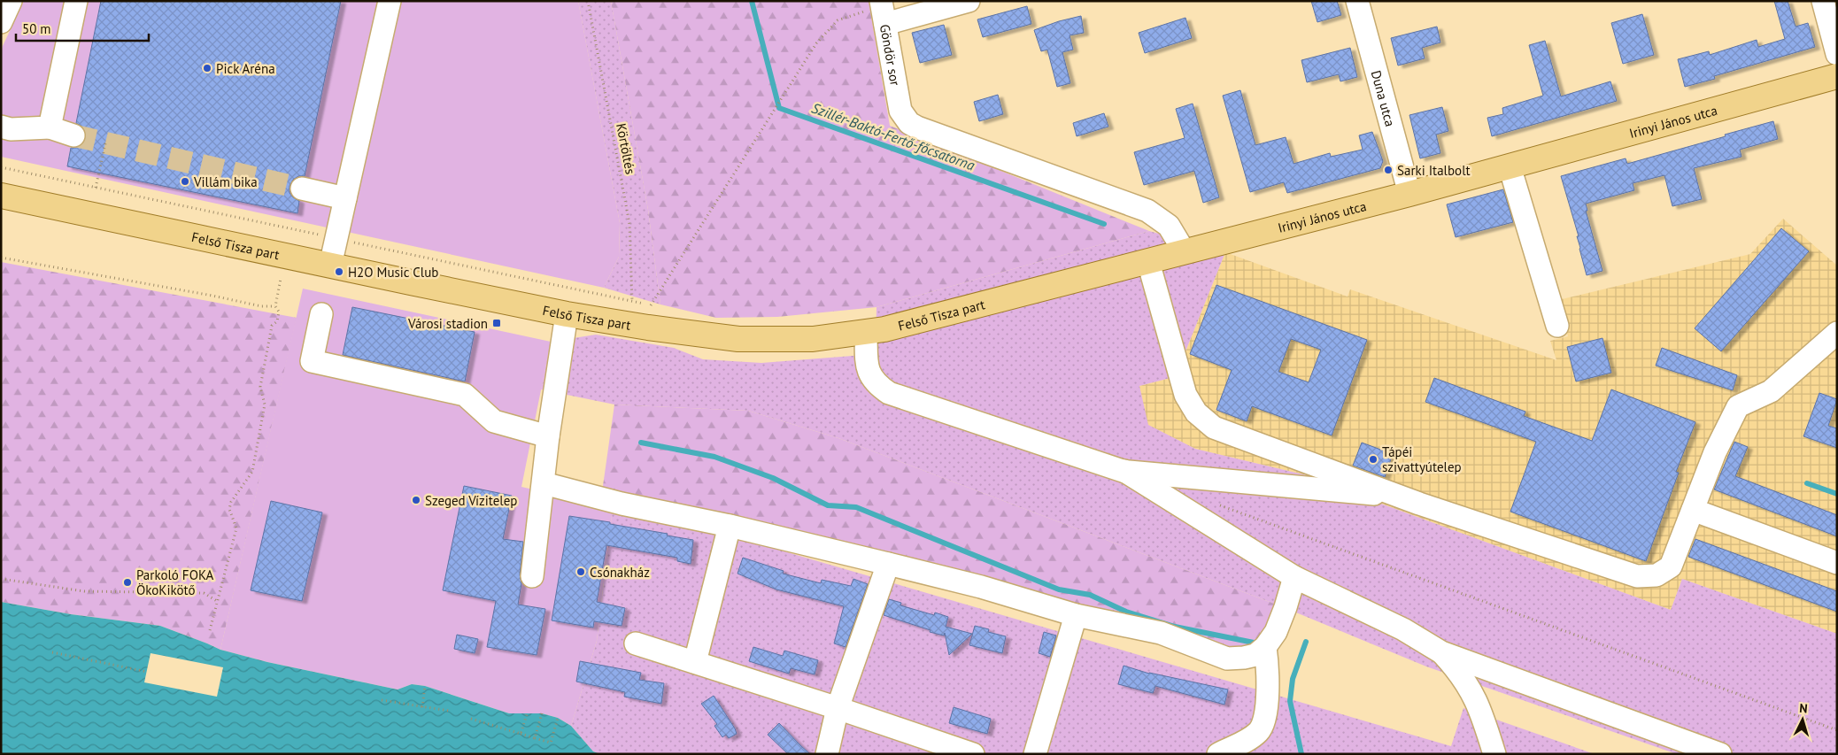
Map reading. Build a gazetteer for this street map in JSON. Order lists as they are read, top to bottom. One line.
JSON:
{"streets":{"main road":["Irinyi János utca","Felső Tisza part"],"street":["Göndör sor","Duna utca"],"path":["Körtöltés"]},"crossings":[["Göndör sor","Irinyi János utca"],["Göndör sor","Felső Tisza part"],["Duna utca","Irinyi János utca"],["Irinyi János utca","Felső Tisza part"]],"water":["Szillér-Baktó-Fertő-főcsatorna"],"places":{"other":["Pick Aréna","Sarki Italbolt","Villám bika","H2O Music Club","Tápéi szivattyútelep","Szeged Vízitelep","Csónakház","Parkoló FOKA ÖkoKikötő"],"transit":["Városi stadion"]},"scale_bar":"50 m","north":"top"}
